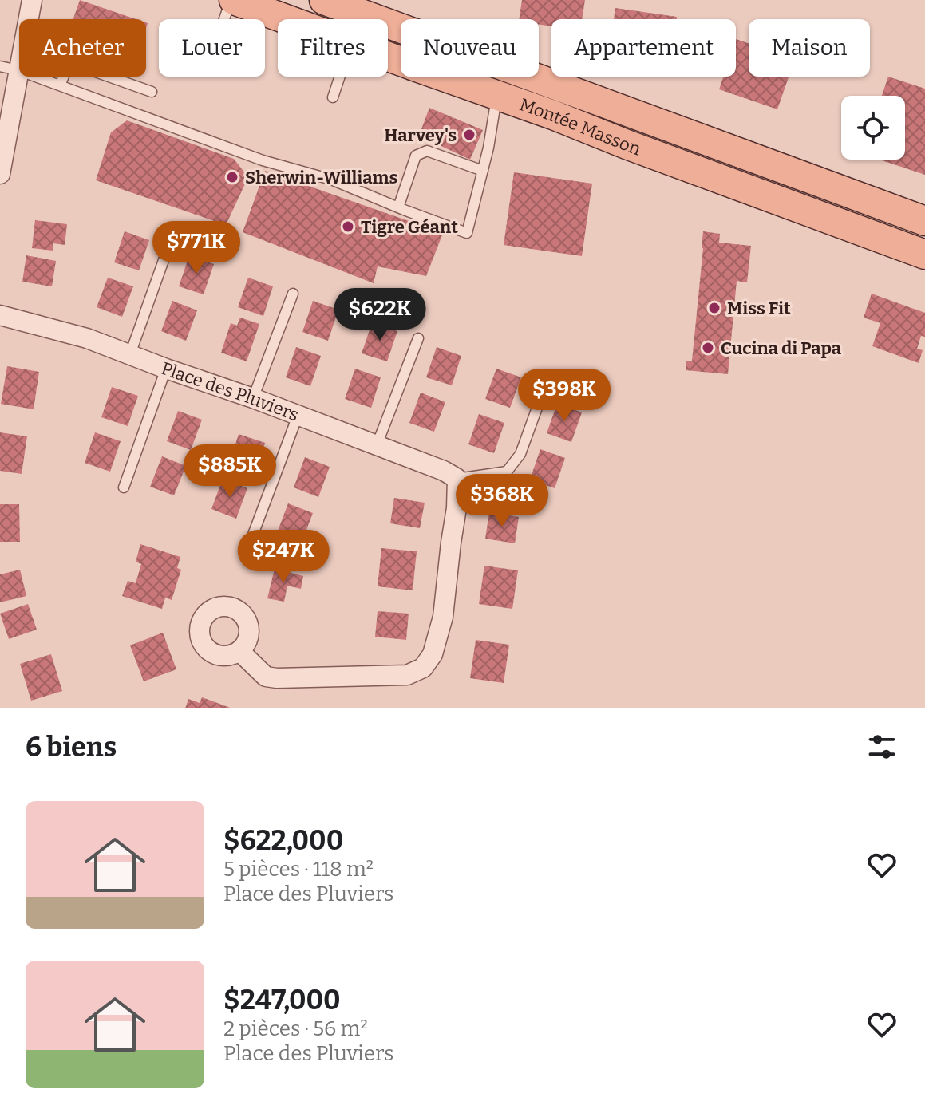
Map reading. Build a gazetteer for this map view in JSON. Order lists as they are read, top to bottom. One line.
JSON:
{"streets":{"main road":["Montée Masson"],"street":["Place des Pluviers"]},"places":["Harvey's","Sherwin-Williams","Tigre Géant","Miss Fit","Cucina di Papa"],"page":{"chip":["Acheter","Louer","Filtres","Nouveau","Appartement","Maison"],"price":["$771K","$622K","$398K","$885K","$368K","$247K"],"heading":"6 biens","list":[{"name":"$622,000","note":"5 pièces · 118 m² · Place des Pluviers"},{"name":"$247,000","note":"2 pièces · 56 m² · Place des Pluviers"}]}}
